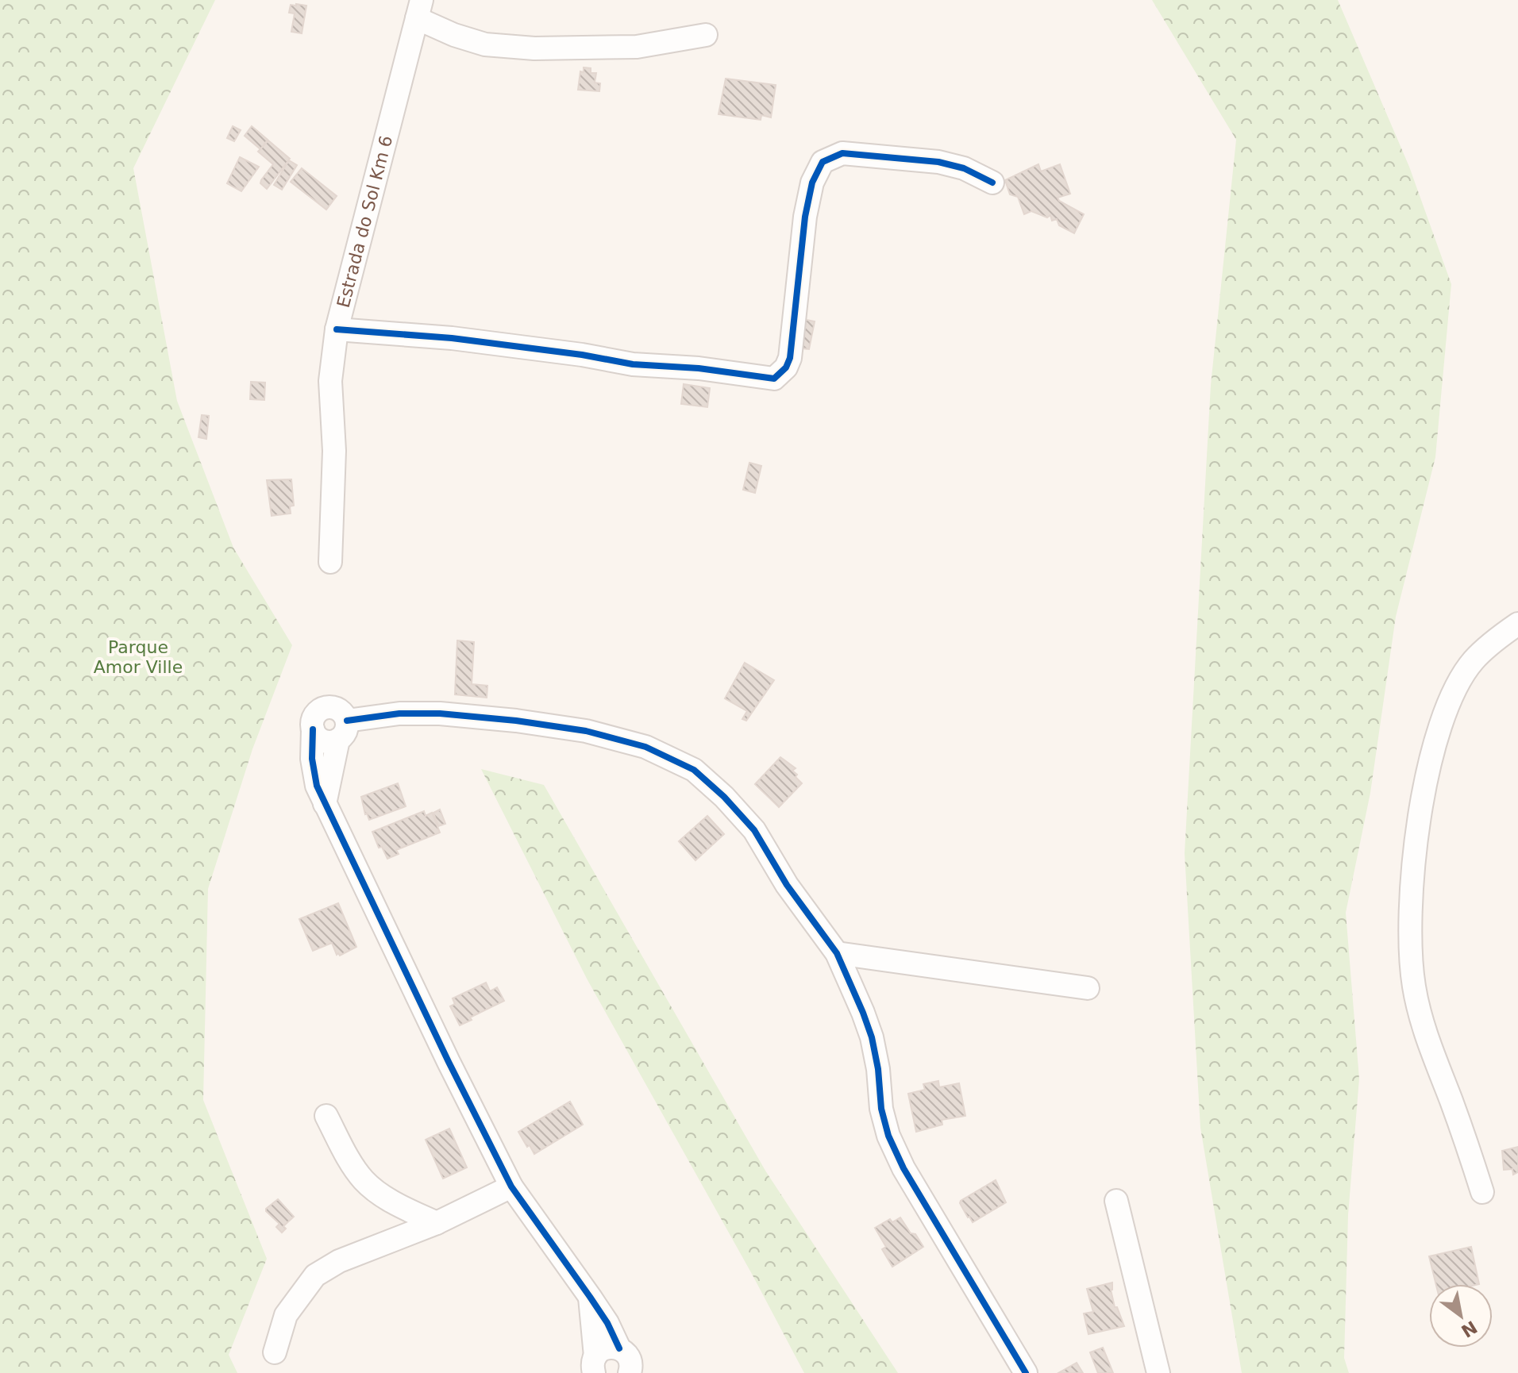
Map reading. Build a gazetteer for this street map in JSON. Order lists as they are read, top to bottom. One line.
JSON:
{"streets":{"street":["Estrada do Sol Km 6"]},"parks":["Parque Amor Ville"],"north":"bottom right"}
